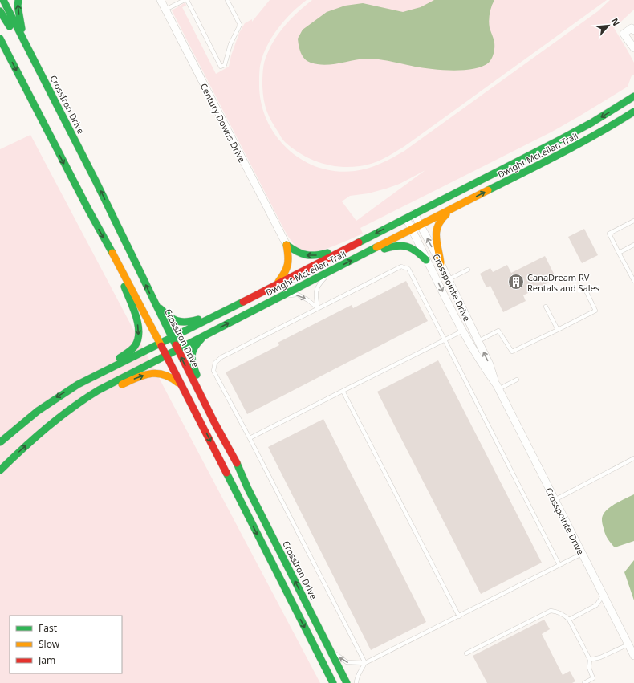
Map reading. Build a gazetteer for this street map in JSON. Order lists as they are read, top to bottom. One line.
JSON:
{"streets":{"main road":["CrossIron Drive","Dwight McLellan Trail"],"street":["Century Downs Drive","Crosspointe Drive"]},"crossings":[["CrossIron Drive","Dwight McLellan Trail"],["Dwight McLellan Trail","Crosspointe Drive"]],"places":{"building":["CanaDream RV Rentals and Sales"]},"legend":["Fast","Slow","Jam"],"north":"top right"}
